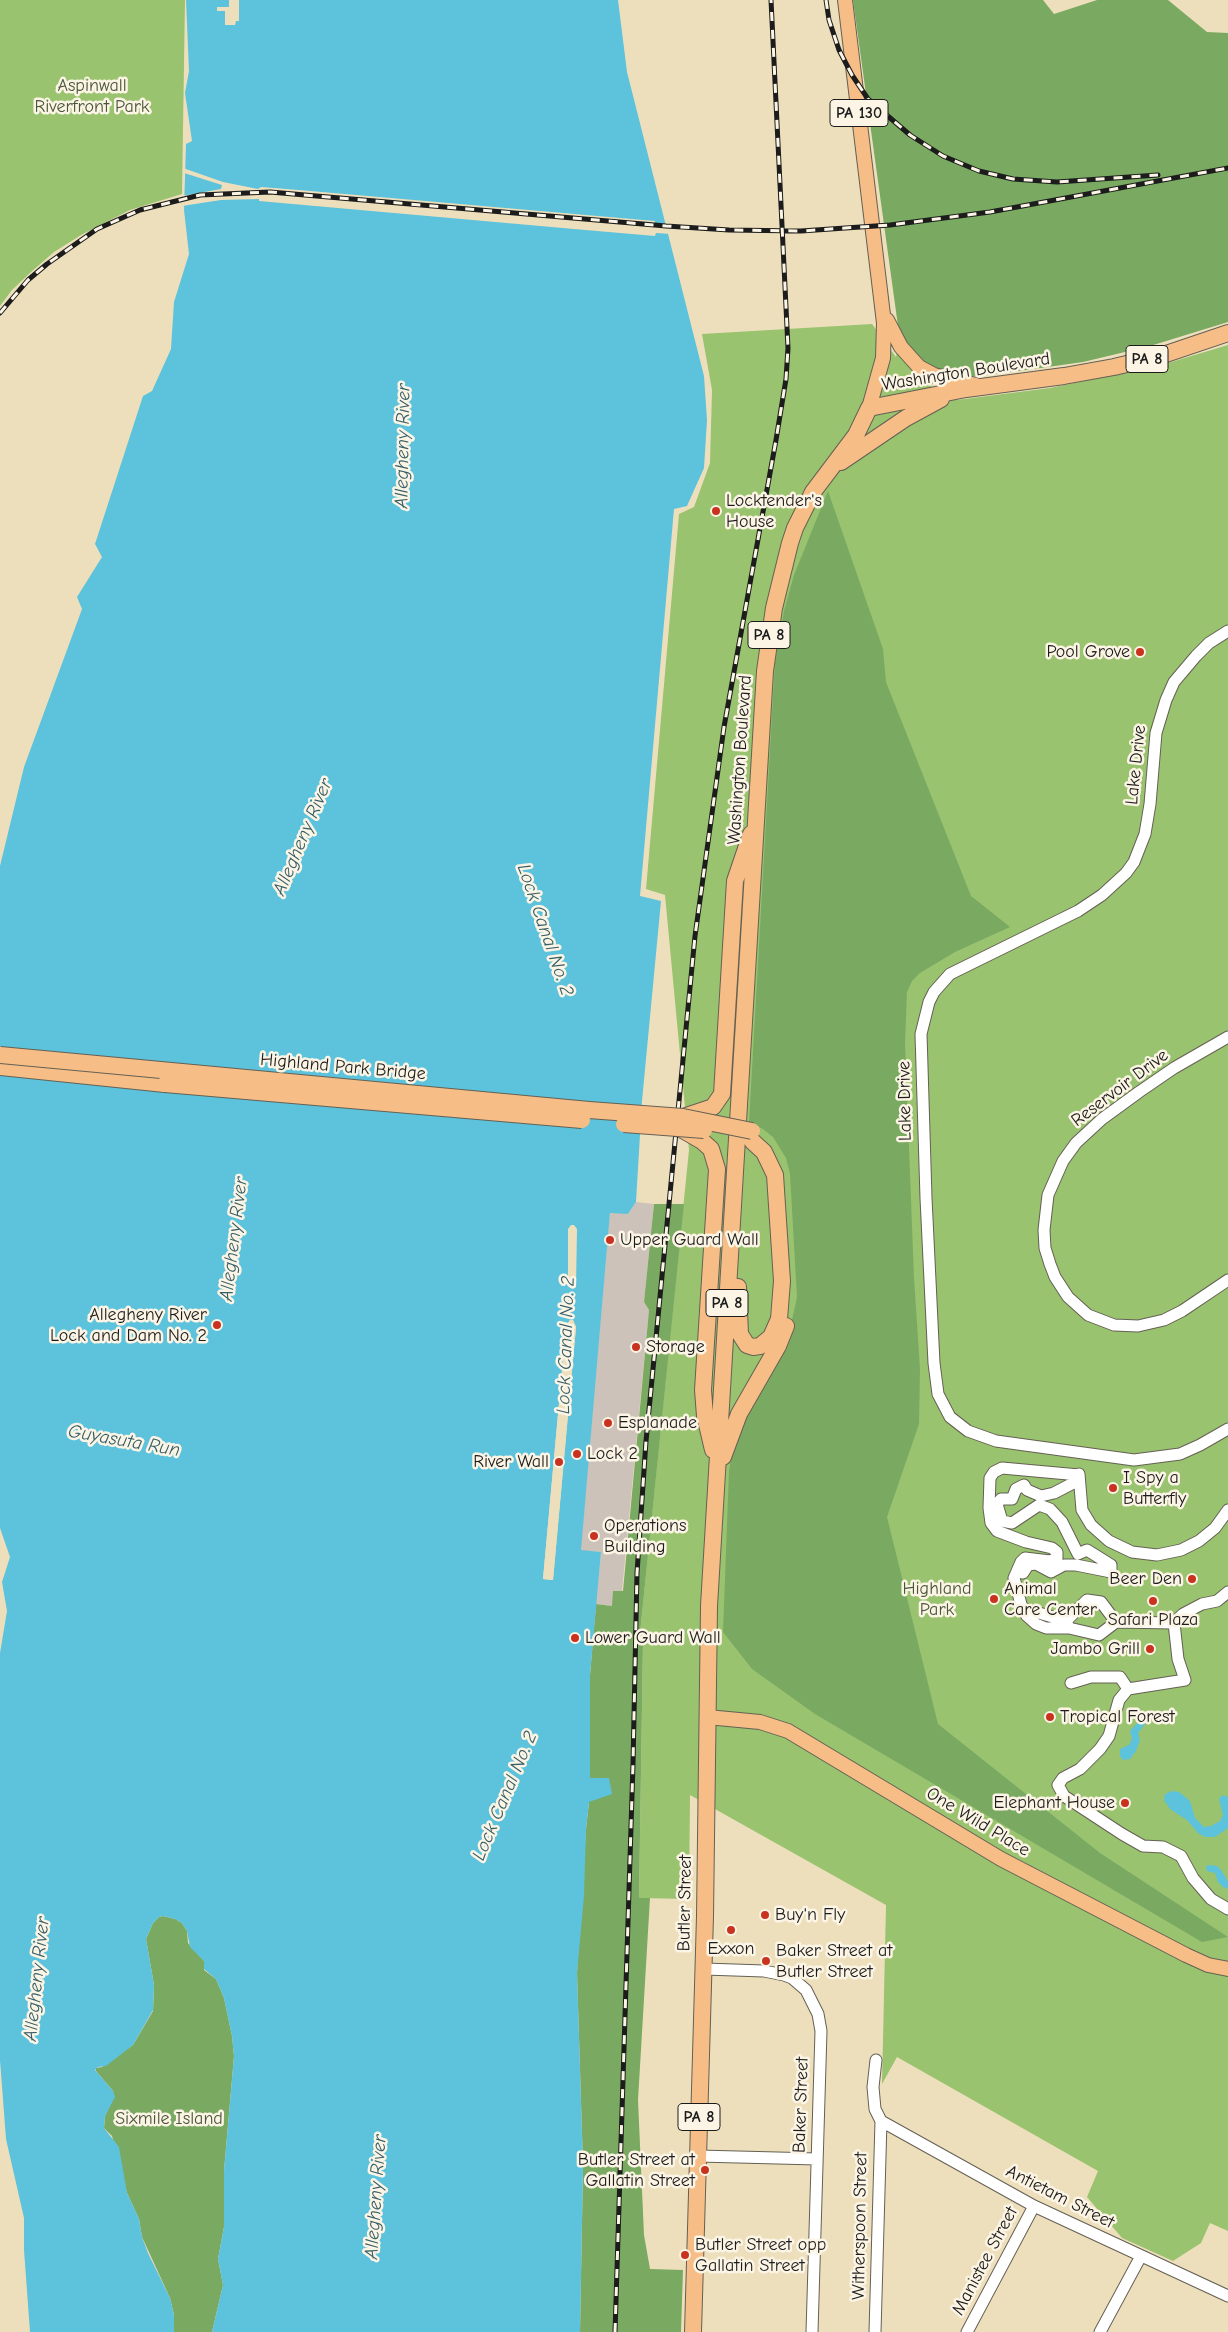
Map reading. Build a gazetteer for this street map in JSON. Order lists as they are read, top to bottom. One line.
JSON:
{"streets":{"highway":["PA 8","Washington Boulevard","Highland Park Bridge","Butler Street"],"main road":["PA 130","One Wild Place"],"street":["Lake Drive","Reservoir Drive","Baker Street","Antietam Street","Witherspoon Street","Manistee Street"]},"crossings":[["PA 130","Washington Boulevard"],["PA 8","Washington Boulevard"],["Washington Boulevard","Butler Street"],["One Wild Place","Butler Street"],["Butler Street","Baker Street"],["Antietam Street","Witherspoon Street"],["Antietam Street","Manistee Street"]],"water":["Allegheny River","Lock Canal No. 2","Guyasuta Run"],"parks":["Aspinwall Riverfront Park","Highland Park","Sixmile Island"],"places":["Locktender's House","Pool Grove","Upper Guard Wall","Allegheny River Lock and Dam No. 2","Storage","Esplanade","Lock 2","River Wall","I Spy a Butterfly","Operations Building","Beer Den","Animal Care Center","Safari Plaza","Lower Guard Wall","Jambo Grill","Tropical Forest","Elephant House","Buy'n Fly","Exxon","Baker Street at Butler Street","Butler Street at Gallatin Street","Butler Street opp Gallatin Street"]}
